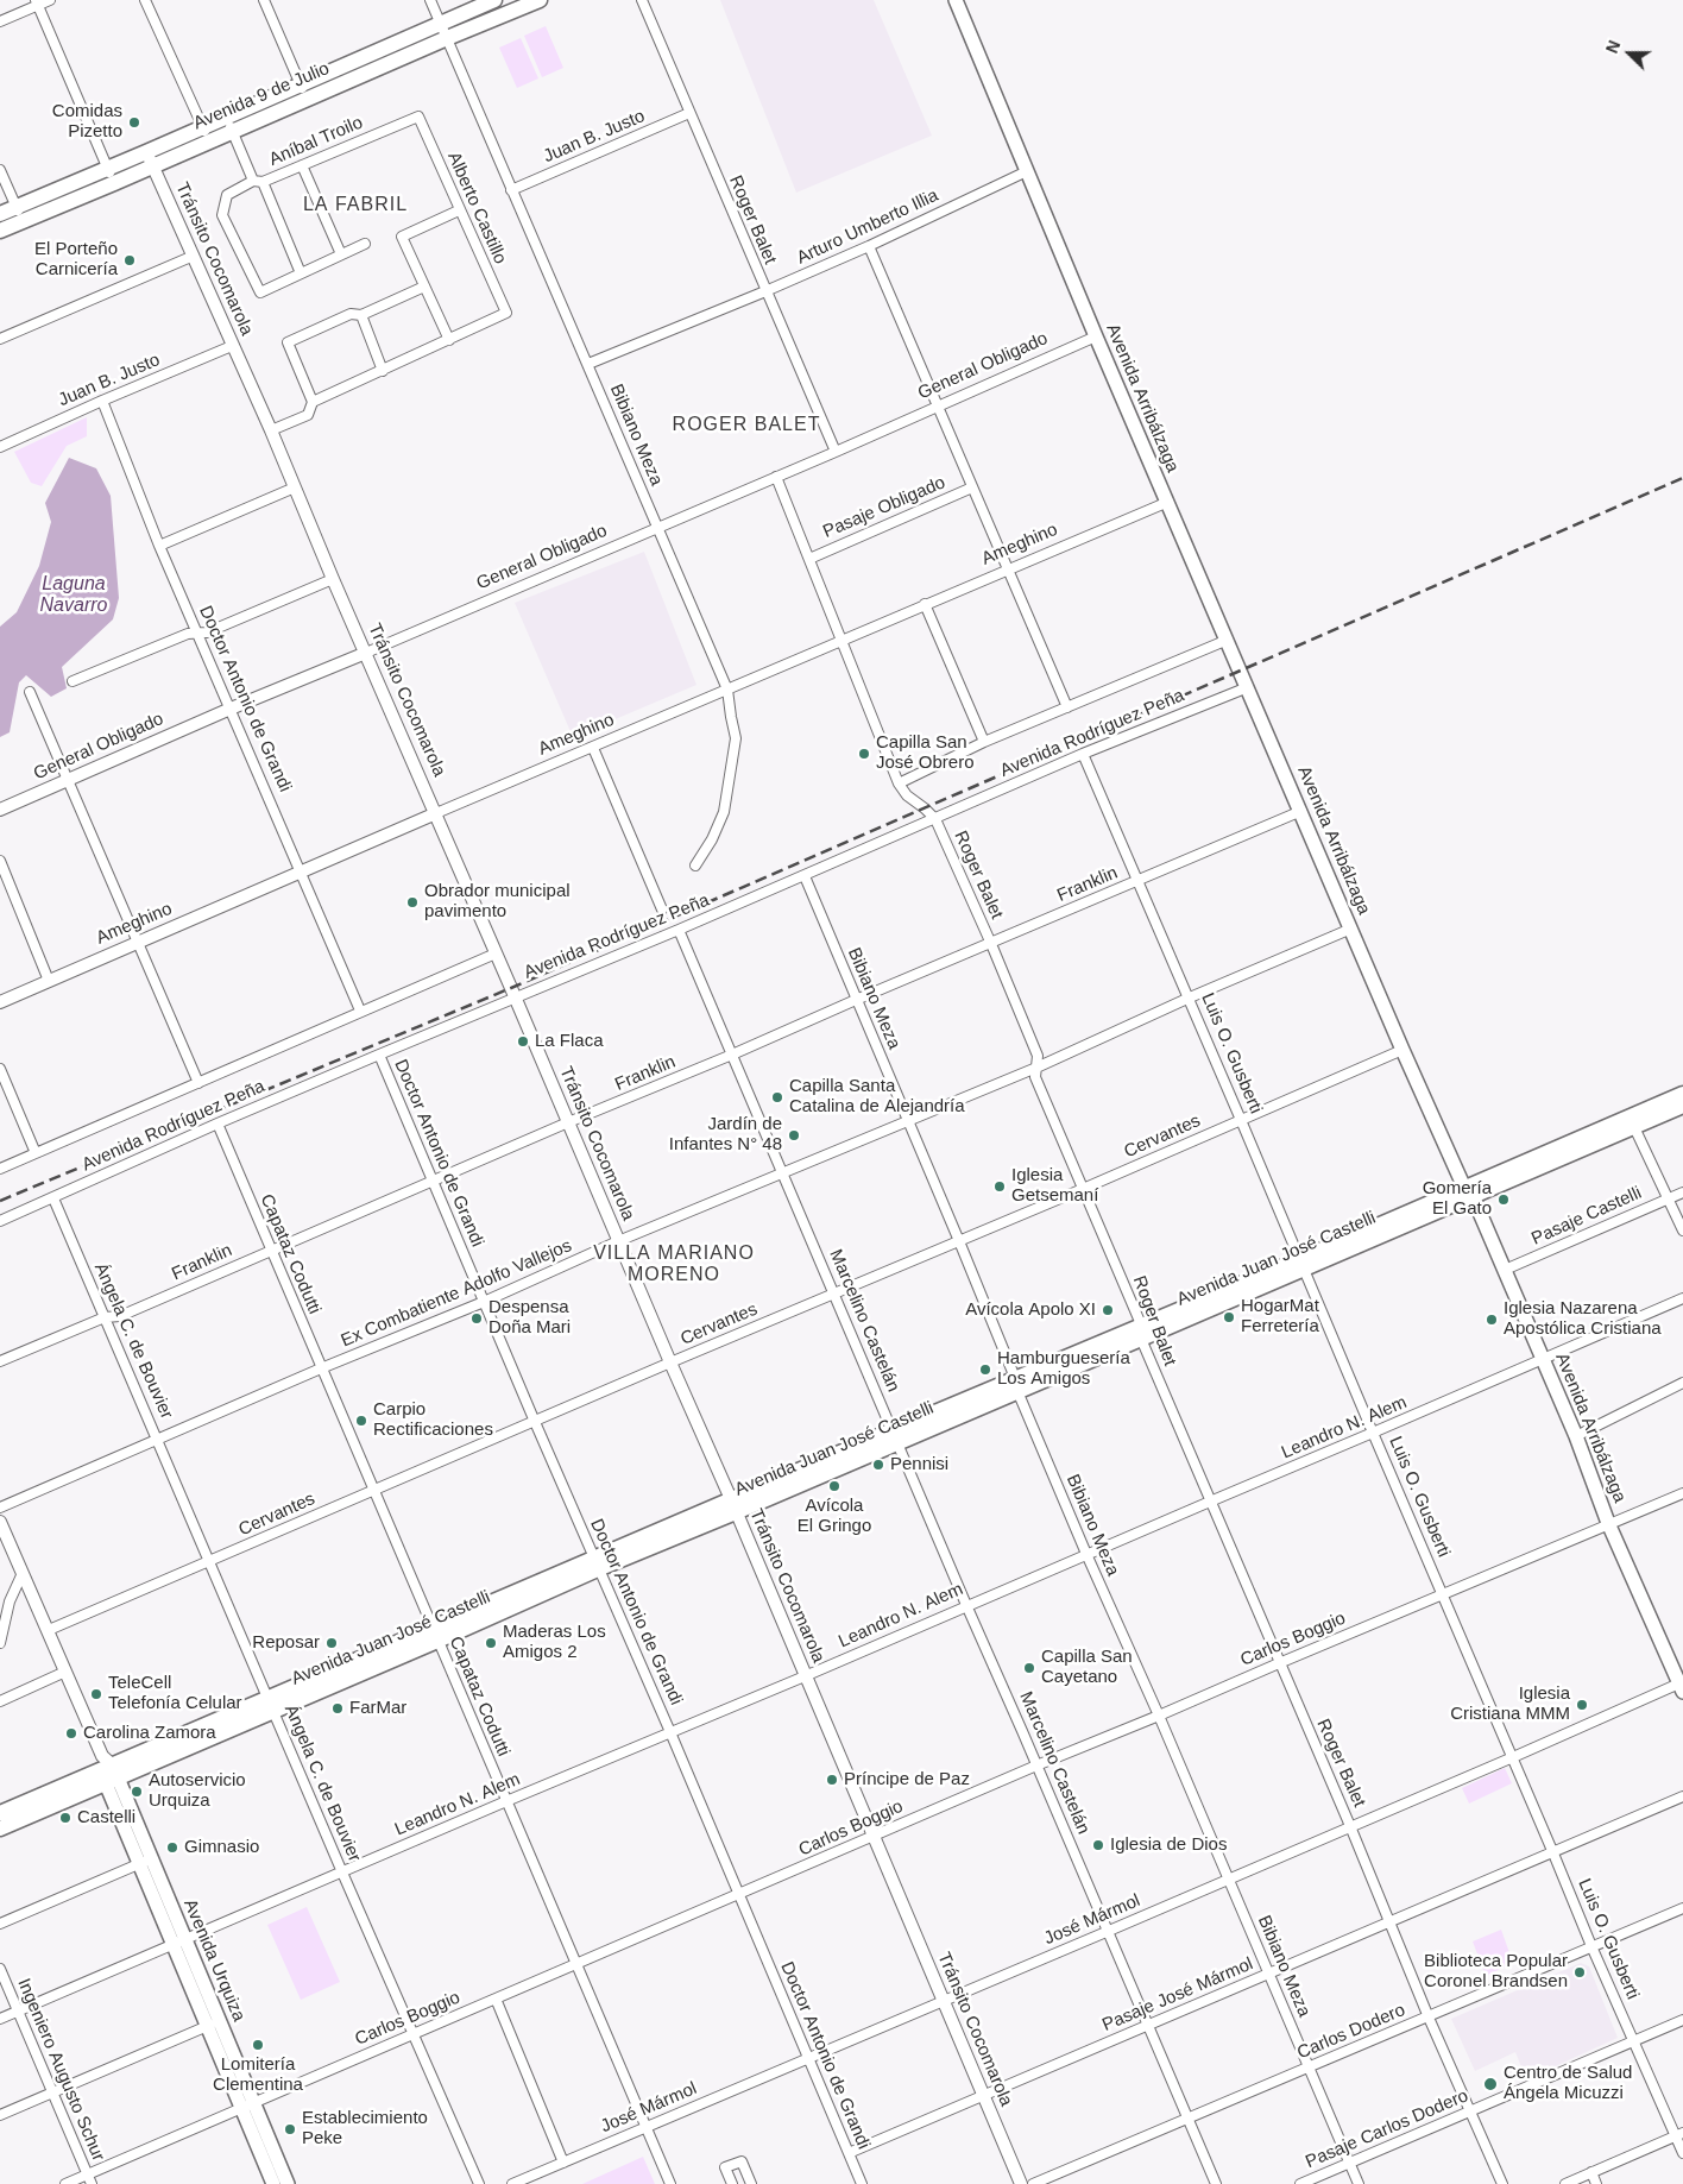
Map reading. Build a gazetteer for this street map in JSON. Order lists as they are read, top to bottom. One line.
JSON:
{"streets":{"main road":["Avenida 9 de Julio","Avenida Arribálzaga","Avenida Juan José Castelli","Avenida Urquiza"],"street":["Juan B. Justo","Aníbal Troilo","Alberto Castillo","Roger Balet","Arturo Umberto Illia","Tránsito Cocomarola","General Obligado","Bibiano Meza","Pasaje Obligado","Ameghino","Doctor Antonio de Grandi","Avenida Rodríguez Peña","Franklin","Luis O. Gusberti","Cervantes","Pasaje Castelli","Capataz Codutti","Ex Combatiente Adolfo Vallejos","Marcelino Castelán","Ángela C. de Bouvier","Leandro N. Alem","Carlos Boggio","José Mármol","Pasaje José Mármol","Carlos Dodero","Ingeniero Augusto Schur","Pasaje Carlos Dodero"]},"crossings":[["Avenida 9 de Julio","Tránsito Cocomarola"],["Avenida 9 de Julio","Bibiano Meza"],["Juan B. Justo","Roger Balet"],["Juan B. Justo","Tránsito Cocomarola"],["Juan B. Justo","Bibiano Meza"],["Juan B. Justo","Doctor Antonio de Grandi"],["Aníbal Troilo","Alberto Castillo"],["Roger Balet","Arturo Umberto Illia"],["Roger Balet","General Obligado"],["Roger Balet","Pasaje Obligado"],["Roger Balet","Ameghino"],["Roger Balet","Avenida Rodríguez Peña"],["Roger Balet","Franklin"],["Roger Balet","Cervantes"],["Roger Balet","Avenida Juan José Castelli"],["Roger Balet","Ex Combatiente Adolfo Vallejos"],["Roger Balet","Leandro N. Alem"],["Roger Balet","Carlos Boggio"],["Roger Balet","José Mármol"],["Roger Balet","Pasaje José Mármol"],["Roger Balet","Carlos Dodero"],["Roger Balet","Pasaje Carlos Dodero"],["Arturo Umberto Illia","Avenida Arribálzaga"],["Arturo Umberto Illia","Bibiano Meza"],["Tránsito Cocomarola","General Obligado"],["Tránsito Cocomarola","Ameghino"],["Tránsito Cocomarola","Avenida Rodríguez Peña"],["Tránsito Cocomarola","Franklin"],["Tránsito Cocomarola","Cervantes"],["Tránsito Cocomarola","Avenida Juan José Castelli"],["Tránsito Cocomarola","Ex Combatiente Adolfo Vallejos"],["Tránsito Cocomarola","Leandro N. Alem"],["Tránsito Cocomarola","Carlos Boggio"],["Tránsito Cocomarola","José Mármol"],["Tránsito Cocomarola","Pasaje José Mármol"],["General Obligado","Avenida Arribálzaga"],["General Obligado","Bibiano Meza"],["General Obligado","Doctor Antonio de Grandi"],["Avenida Arribálzaga","Ameghino"],["Avenida Arribálzaga","Avenida Rodríguez Peña"],["Avenida Arribálzaga","Franklin"],["Avenida Arribálzaga","Cervantes"],["Avenida Arribálzaga","Pasaje Castelli"],["Avenida Arribálzaga","Avenida Juan José Castelli"],["Avenida Arribálzaga","Ex Combatiente Adolfo Vallejos"],["Avenida Arribálzaga","Leandro N. Alem"],["Avenida Arribálzaga","Carlos Boggio"],["Avenida Arribálzaga","José Mármol"],["Bibiano Meza","Ameghino"],["Bibiano Meza","Avenida Rodríguez Peña"],["Bibiano Meza","Franklin"],["Bibiano Meza","Cervantes"],["Bibiano Meza","Avenida Juan José Castelli"],["Bibiano Meza","Ex Combatiente Adolfo Vallejos"],["Bibiano Meza","Leandro N. Alem"],["Bibiano Meza","Carlos Boggio"],["Bibiano Meza","José Mármol"],["Bibiano Meza","Pasaje José Mármol"],["Bibiano Meza","Carlos Dodero"],["Bibiano Meza","Pasaje Carlos Dodero"],["Ameghino","Doctor Antonio de Grandi"],["Doctor Antonio de Grandi","Avenida Rodríguez Peña"],["Doctor Antonio de Grandi","Franklin"],["Doctor Antonio de Grandi","Cervantes"],["Doctor Antonio de Grandi","Avenida Juan José Castelli"],["Doctor Antonio de Grandi","Ex Combatiente Adolfo Vallejos"],["Doctor Antonio de Grandi","Leandro N. Alem"],["Doctor Antonio de Grandi","Carlos Boggio"],["Doctor Antonio de Grandi","José Mármol"],["Doctor Antonio de Grandi","Pasaje José Mármol"],["Avenida Rodríguez Peña","Luis O. Gusberti"],["Avenida Rodríguez Peña","Capataz Codutti"],["Avenida Rodríguez Peña","Marcelino Castelán"],["Avenida Rodríguez Peña","Ángela C. de Bouvier"],["Franklin","Luis O. Gusberti"],["Franklin","Capataz Codutti"],["Franklin","Marcelino Castelán"],["Franklin","Ángela C. de Bouvier"],["Luis O. Gusberti","Cervantes"],["Luis O. Gusberti","Avenida Juan José Castelli"],["Luis O. Gusberti","Ex Combatiente Adolfo Vallejos"],["Luis O. Gusberti","Leandro N. Alem"],["Luis O. Gusberti","Carlos Boggio"],["Luis O. Gusberti","José Mármol"],["Luis O. Gusberti","Pasaje José Mármol"],["Luis O. Gusberti","Carlos Dodero"],["Luis O. Gusberti","Pasaje Carlos Dodero"],["Cervantes","Capataz Codutti"],["Cervantes","Marcelino Castelán"],["Cervantes","Ángela C. de Bouvier"],["Cervantes","Avenida Urquiza"],["Capataz Codutti","Avenida Juan José Castelli"],["Capataz Codutti","Ex Combatiente Adolfo Vallejos"],["Capataz Codutti","Leandro N. Alem"],["Capataz Codutti","Carlos Boggio"],["Capataz Codutti","José Mármol"],["Avenida Juan José Castelli","Marcelino Castelán"],["Avenida Juan José Castelli","Ángela C. de Bouvier"],["Avenida Juan José Castelli","Avenida Urquiza"],["Ex Combatiente Adolfo Vallejos","Marcelino Castelán"],["Ex Combatiente Adolfo Vallejos","Ángela C. de Bouvier"],["Marcelino Castelán","Leandro N. Alem"],["Marcelino Castelán","Carlos Boggio"],["Marcelino Castelán","José Mármol"],["Marcelino Castelán","Pasaje José Mármol"],["Marcelino Castelán","Carlos Dodero"],["Ángela C. de Bouvier","Leandro N. Alem"],["Ángela C. de Bouvier","Carlos Boggio"],["Leandro N. Alem","Avenida Urquiza"],["Leandro N. Alem","Ingeniero Augusto Schur"],["Carlos Boggio","Avenida Urquiza"],["Carlos Boggio","Ingeniero Augusto Schur"]],"districts":["LA FABRIL","ROGER BALET","VILLA MARIANO MORENO"],"water":["Laguna Navarro"],"places":["Comidas Pizetto","El Porteño Carnicería","Capilla San José Obrero","Obrador municipal pavimento","La Flaca","Capilla Santa Catalina de Alejandría","Jardín de Infantes N° 48","Iglesia Getsemaní","Gomería El Gato","Avícola Apolo XI","HogarMat Ferretería","Despensa Doña Mari","Iglesia Nazarena Apostólica Cristiana","Hamburguesería Los Amigos","Carpio Rectificaciones","Pennisi","Avícola El Gringo","Reposar","Maderas Los Amigos 2","Capilla San Cayetano","TeleCell Telefonía Celular","Iglesia Cristiana MMM","FarMar","Carolina Zamora","Príncipe de Paz","Autoservicio Urquiza","Castelli","Iglesia de Dios","Gimnasio","Biblioteca Popular Coronel Brandsen","Lomitería Clementina","Centro de Salud Ángela Micuzzi","Establecimiento Peke"],"north":"left"}
